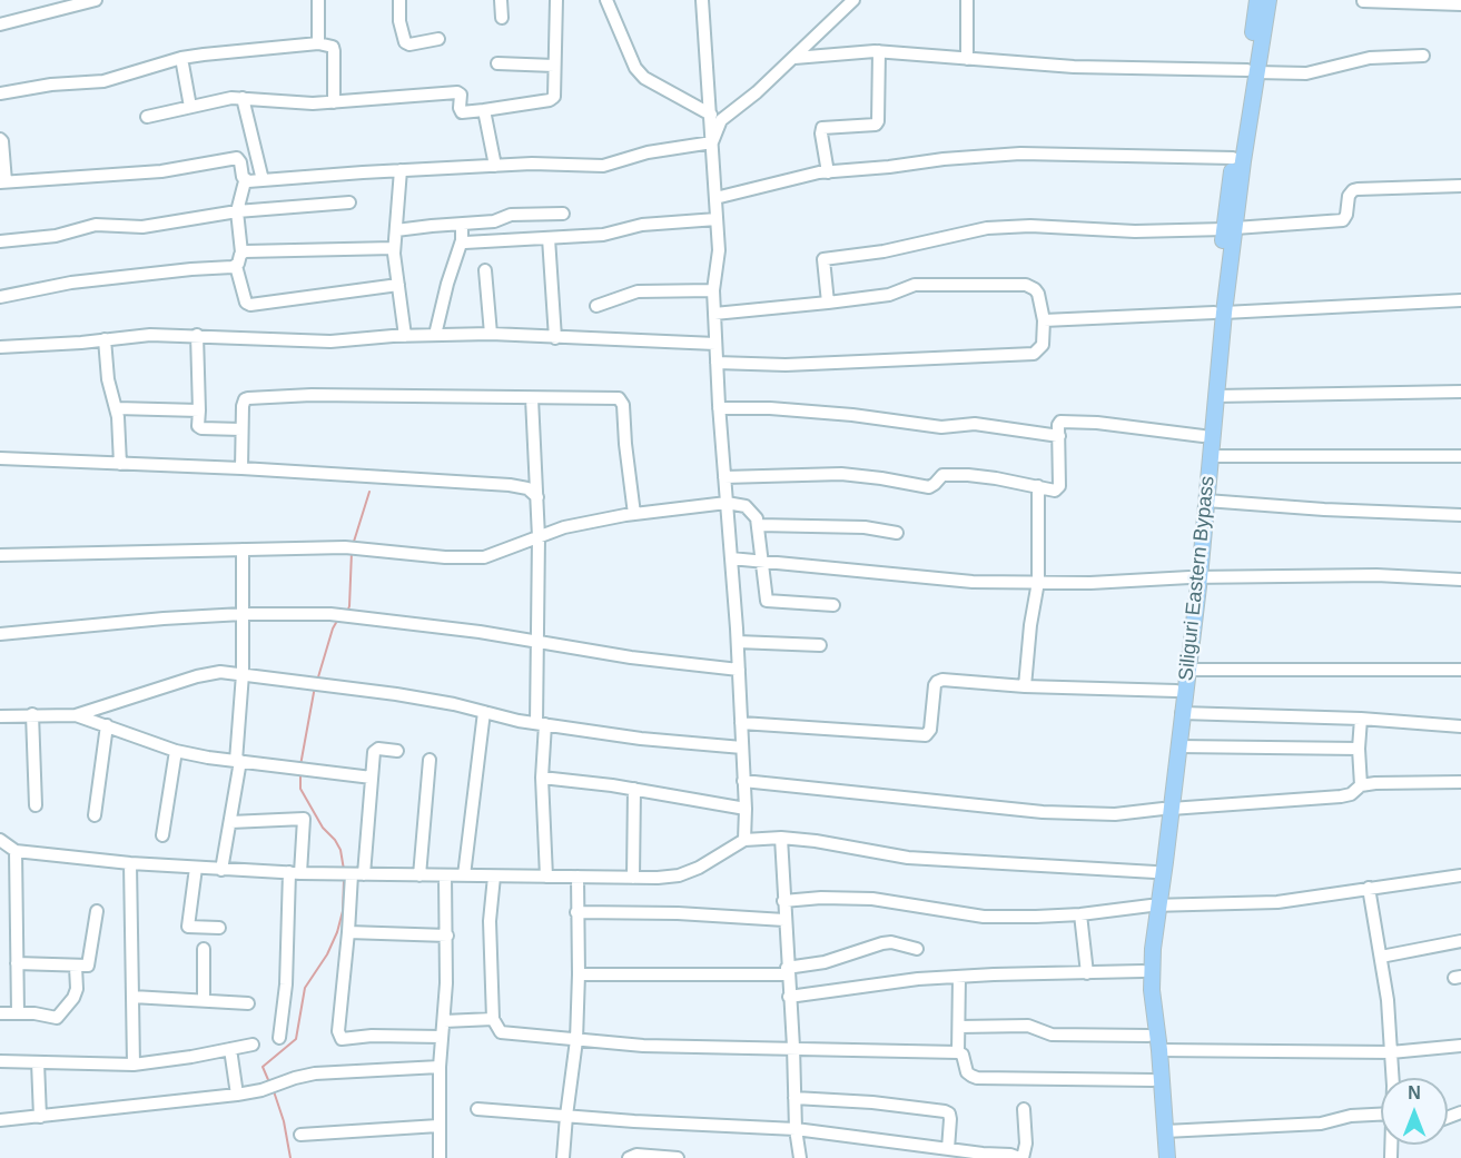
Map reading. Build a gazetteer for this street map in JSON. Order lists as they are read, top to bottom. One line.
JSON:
{"streets":{"main road":["Siliguri Eastern Bypass"]},"north":"top"}
